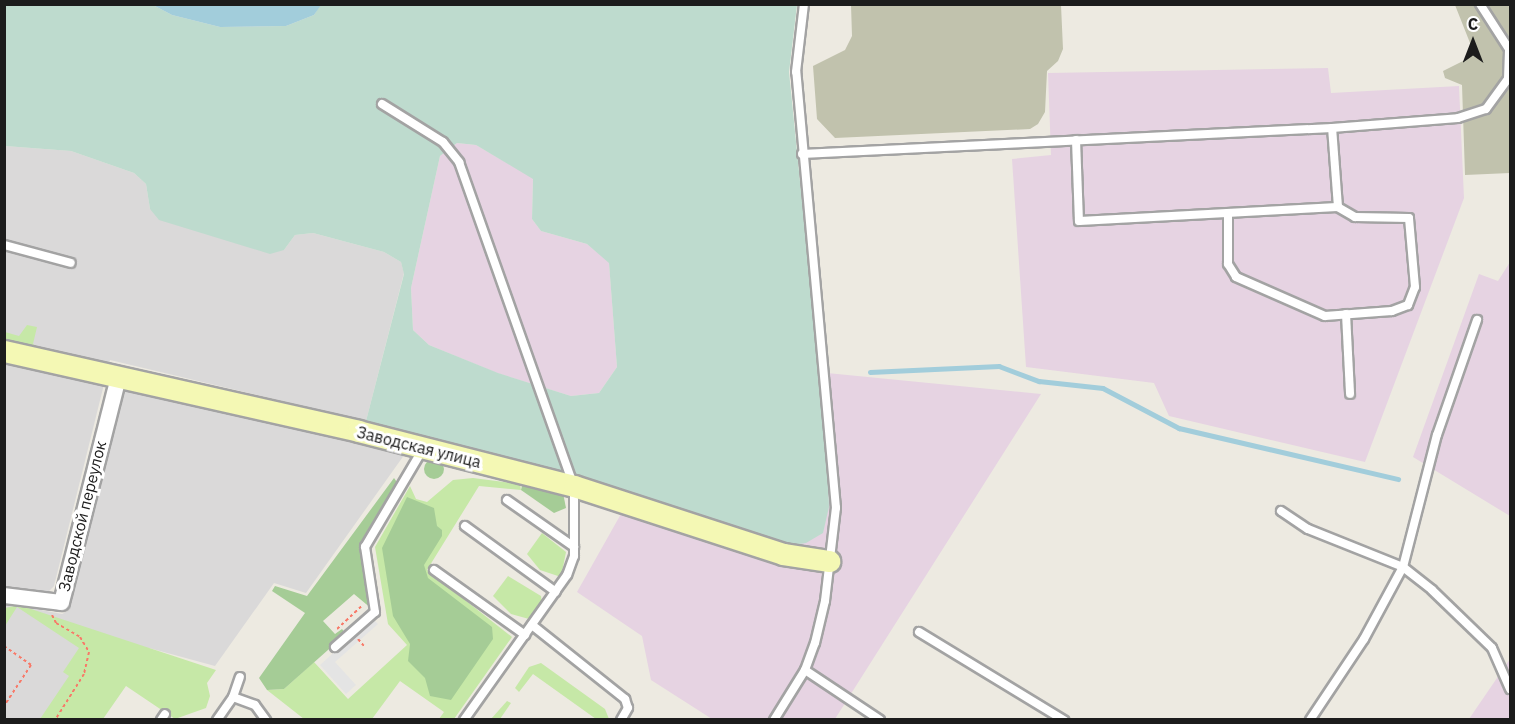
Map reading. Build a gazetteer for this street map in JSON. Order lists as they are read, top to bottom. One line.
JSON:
{"streets":{"street":["Заводская улица","Заводской переулок"]},"crossings":[["Заводская улица","Заводской переулок"]],"north":"top"}
